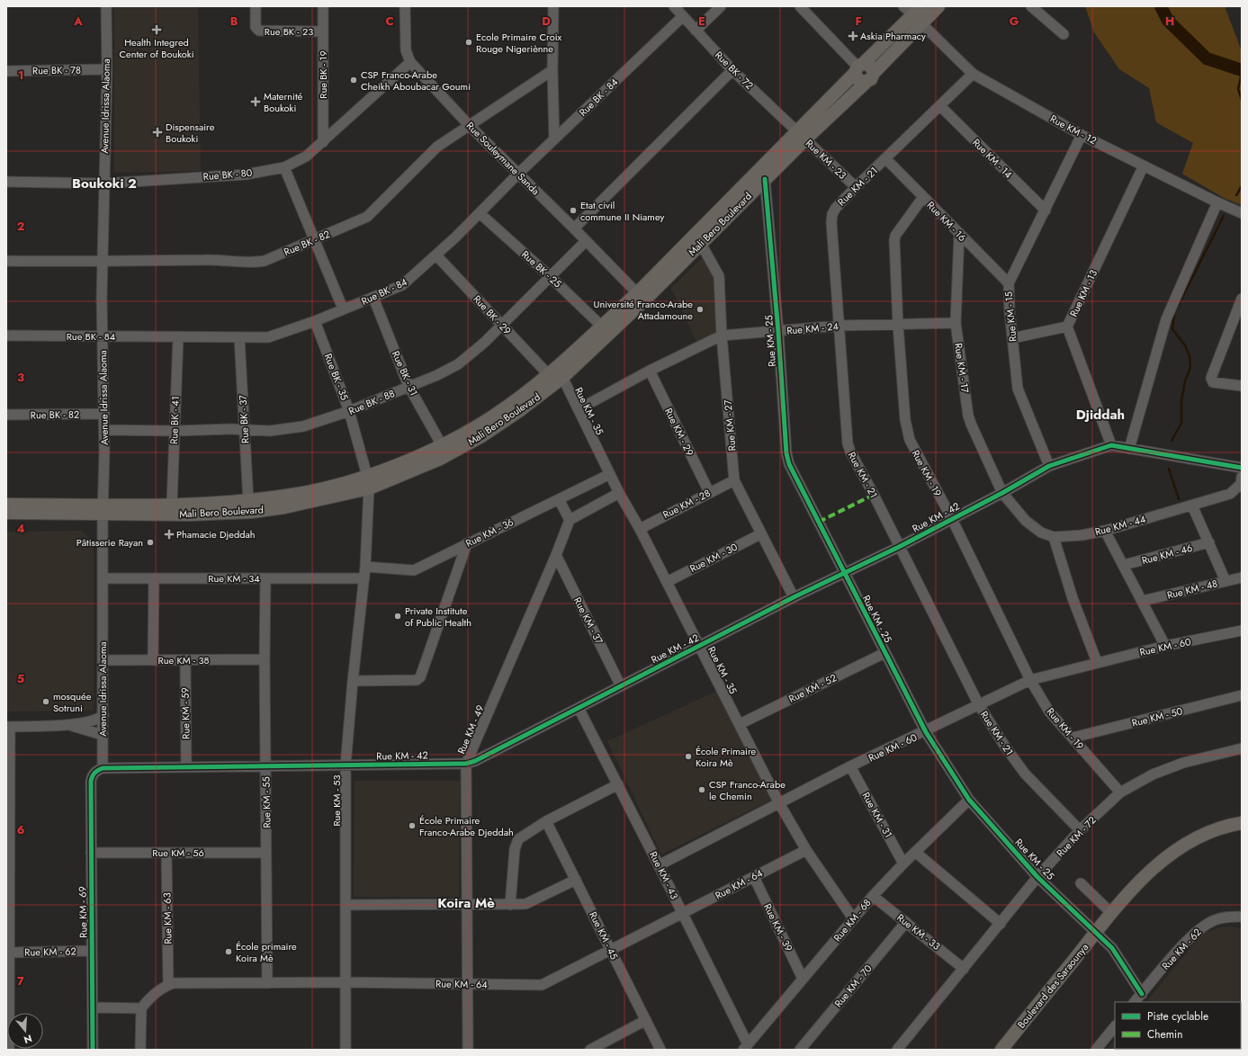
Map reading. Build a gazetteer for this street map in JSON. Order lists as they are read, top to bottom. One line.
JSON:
{"streets":{"main road":["Mali Bero Boulevard","Boulevard des Saraounya"],"street":["Rue BK - 23","Rue BK - 78","Rue BK - 72","Rue BK - 19","Rue BK - 84","Avenue Idrissa Alaoma","Rue KM - 12","Rue Souleymane Sanda","Rue KM - 14","Rue KM - 23","Rue BK - 80","Rue KM - 21","Rue KM - 16","Rue BK - 82","Rue BK - 25","Rue KM - 13","Rue BK - 29","Rue KM - 15","Rue KM - 24","Rue KM - 25","Rue KM - 17","Rue BK - 31","Rue BK - 35","Rue BK - 88","Rue KM - 35","Rue BK - 37","Rue BK - 41","Rue KM - 27","Rue KM - 29","Rue KM - 19","Rue KM - 28","Rue KM - 42","Rue KM - 44","Rue KM - 36","Rue KM - 46","Rue KM - 30","Rue KM - 34","Rue KM - 48","Rue KM - 37","Rue KM - 60","Rue KM - 38","Rue KM - 52","Rue KM - 59","Rue KM - 50","Rue KM - 49","Rue KM - 53","Rue KM - 55","Rue KM - 31","Rue KM - 72","Rue KM - 56","Rue KM - 43","Rue KM - 64","Rue KM - 69","Rue KM - 63","Rue KM - 68","Rue KM - 39","Rue KM - 33","Rue KM - 45","Rue KM - 62","Rue KM - 70"]},"crossings":[["Rue BK - 23","Rue BK - 19"],["Rue BK - 78","Avenue Idrissa Alaoma"],["Rue BK - 72","Rue BK - 84"],["Rue BK - 72","Rue KM - 23"],["Rue BK - 72","Mali Bero Boulevard"],["Rue BK - 19","Rue BK - 80"],["Rue BK - 84","Avenue Idrissa Alaoma"],["Rue BK - 84","Rue Souleymane Sanda"],["Rue BK - 84","Rue BK - 25"],["Rue BK - 84","Rue BK - 29"],["Rue BK - 84","Rue BK - 31"],["Rue BK - 84","Rue BK - 35"],["Rue BK - 84","Rue BK - 37"],["Rue BK - 84","Rue BK - 41"],["Avenue Idrissa Alaoma","Rue BK - 80"],["Avenue Idrissa Alaoma","Mali Bero Boulevard"],["Avenue Idrissa Alaoma","Rue BK - 82"],["Avenue Idrissa Alaoma","Rue BK - 88"],["Avenue Idrissa Alaoma","Rue KM - 42"],["Avenue Idrissa Alaoma","Rue KM - 34"],["Avenue Idrissa Alaoma","Rue KM - 38"],["Avenue Idrissa Alaoma","Rue KM - 69"],["Rue KM - 12","Rue KM - 21"],["Rue KM - 12","Mali Bero Boulevard"],["Rue KM - 12","Rue KM - 13"],["Rue KM - 12","Rue KM - 15"],["Rue Souleymane Sanda","Rue BK - 80"],["Rue Souleymane Sanda","Mali Bero Boulevard"],["Rue Souleymane Sanda","Rue BK - 82"],["Rue Souleymane Sanda","Rue BK - 88"],["Rue KM - 14","Rue KM - 21"],["Rue KM - 14","Rue KM - 15"],["Rue KM - 23","Rue KM - 21"],["Rue KM - 23","Mali Bero Boulevard"],["Rue KM - 21","Rue KM - 16"],["Rue KM - 21","Rue KM - 24"],["Rue KM - 21","Rue KM - 42"],["Rue KM - 21","Rue KM - 60"],["Rue KM - 21","Rue KM - 72"],["Rue KM - 16","Rue KM - 15"],["Rue KM - 16","Rue KM - 17"],["Rue KM - 16","Rue KM - 19"],["Mali Bero Boulevard","Rue BK - 25"],["Mali Bero Boulevard","Rue BK - 29"],["Mali Bero Boulevard","Rue KM - 25"],["Mali Bero Boulevard","Rue BK - 31"],["Mali Bero Boulevard","Rue BK - 35"],["Mali Bero Boulevard","Rue KM - 35"],["Mali Bero Boulevard","Rue BK - 37"],["Mali Bero Boulevard","Rue BK - 41"],["Mali Bero Boulevard","Rue KM - 27"],["Mali Bero Boulevard","Rue KM - 53"],["Rue BK - 25","Rue BK - 88"],["Rue KM - 13","Rue KM - 42"],["Rue BK - 29","Rue BK - 88"],["Rue BK - 29","Rue KM - 35"],["Rue KM - 15","Rue KM - 42"],["Rue KM - 24","Rue KM - 25"],["Rue KM - 24","Rue KM - 17"],["Rue KM - 24","Rue KM - 35"],["Rue KM - 24","Rue KM - 27"],["Rue KM - 24","Rue KM - 29"],["Rue KM - 24","Rue KM - 19"],["Rue KM - 25","Rue KM - 42"],["Rue KM - 25","Rue KM - 60"],["Rue KM - 25","Rue KM - 52"],["Rue KM - 25","Rue KM - 72"],["Rue KM - 25","Rue KM - 68"],["Rue KM - 25","Rue KM - 62"],["Rue KM - 25","Boulevard des Saraounya"],["Rue KM - 17","Rue KM - 42"],["Rue KM - 17","Rue KM - 44"],["Rue BK - 31","Rue BK - 88"],["Rue BK - 35","Rue BK - 88"],["Rue BK - 35","Rue KM - 53"],["Rue BK - 88","Rue BK - 37"],["Rue BK - 88","Rue BK - 41"],["Rue KM - 35","Rue KM - 28"],["Rue KM - 35","Rue KM - 42"],["Rue KM - 35","Rue KM - 36"],["Rue KM - 35","Rue KM - 30"],["Rue KM - 35","Rue KM - 60"],["Rue KM - 35","Rue KM - 52"],["Rue KM - 35","Rue KM - 64"],["Rue KM - 35","Rue KM - 68"],["Rue KM - 27","Rue KM - 28"],["Rue KM - 27","Rue KM - 42"],["Rue KM - 27","Rue KM - 30"],["Rue KM - 29","Rue KM - 28"],["Rue KM - 19","Rue KM - 42"],["Rue KM - 19","Rue KM - 60"],["Rue KM - 19","Rue KM - 50"],["Rue KM - 19","Rue KM - 72"],["Rue KM - 42","Rue KM - 44"],["Rue KM - 42","Rue KM - 37"],["Rue KM - 42","Rue KM - 59"],["Rue KM - 42","Rue KM - 49"],["Rue KM - 42","Rue KM - 53"],["Rue KM - 42","Rue KM - 55"],["Rue KM - 42","Rue KM - 43"],["Rue KM - 42","Rue KM - 69"],["Rue KM - 36","Rue KM - 53"],["Rue KM - 34","Rue KM - 53"],["Rue KM - 34","Rue KM - 55"],["Rue KM - 37","Rue KM - 49"],["Rue KM - 60","Rue KM - 31"],["Rue KM - 60","Rue KM - 43"],["Rue KM - 38","Rue KM - 59"],["Rue KM - 38","Rue KM - 55"],["Rue KM - 49","Rue KM - 64"],["Rue KM - 53","Rue KM - 64"],["Rue KM - 55","Rue KM - 56"],["Rue KM - 55","Rue KM - 64"],["Rue KM - 31","Rue KM - 68"],["Rue KM - 72","Rue KM - 33"],["Rue KM - 56","Rue KM - 69"],["Rue KM - 56","Rue KM - 63"],["Rue KM - 43","Rue KM - 64"],["Rue KM - 43","Rue KM - 68"],["Rue KM - 64","Rue KM - 63"],["Rue KM - 64","Rue KM - 39"],["Rue KM - 64","Rue KM - 45"],["Rue KM - 69","Rue KM - 62"],["Rue KM - 68","Rue KM - 39"],["Rue KM - 68","Rue KM - 33"],["Rue KM - 33","Rue KM - 70"]],"districts":["Boukoki 2","Djiddah","Koira Mè"],"places":{"health":["Health Integred Center of Boukoki","Askia Pharmacy","Maternité Boukoki","Dispensaire Boukoki","Phamacie Djeddah"],"other":["Ecole Primaire Croix Rouge Nigeriènne","CSP Franco-Arabe Cheikh Aboubacar Goumi","Etat civil commune II Niamey","Université Franco-Arabe Attadamoune","Pâtisserie Rayan","Private Institute of Public Health","mosquée Sotruni","École Primaire Koira Mè","CSP Franco-Arabe le Chemin","École Primaire Franco-Arabe Djeddah","École primaire Koira Mè"]},"legend":["Piste cyclable","Chemin"],"north":"bottom","grid":{"columns":["A","B","C","D","E","F","G","H"],"rows":["1","2","3","4","5","6","7"]}}
